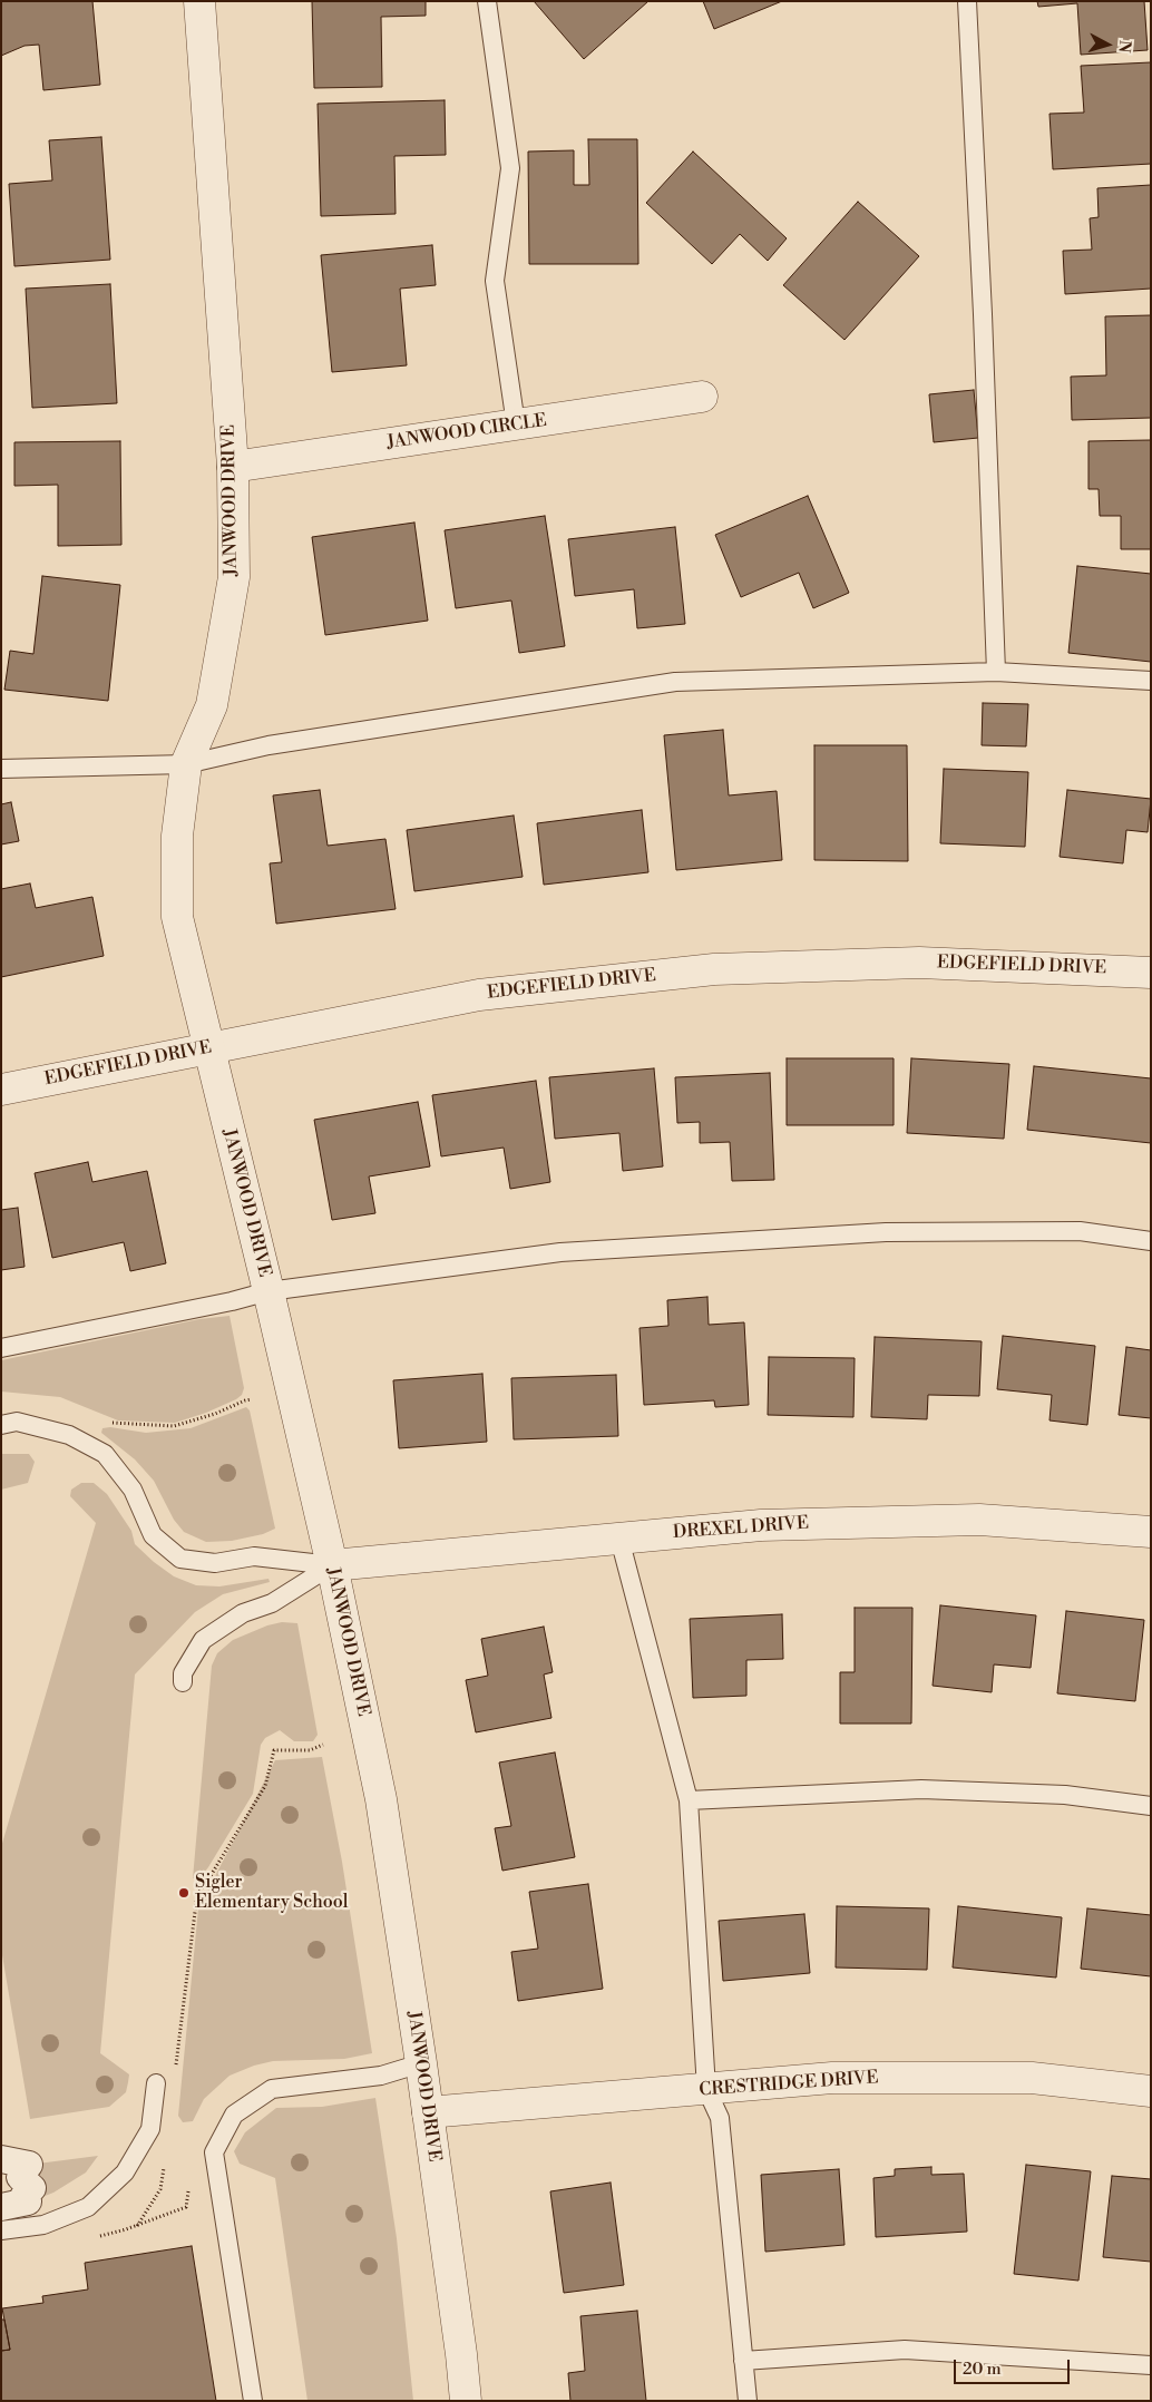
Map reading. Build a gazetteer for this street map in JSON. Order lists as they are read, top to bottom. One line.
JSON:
{"streets":{"street":["JANWOOD CIRCLE","JANWOOD DRIVE","EDGEFIELD DRIVE","DREXEL DRIVE","CRESTRIDGE DRIVE"]},"crossings":[["JANWOOD CIRCLE","JANWOOD DRIVE"],["JANWOOD DRIVE","EDGEFIELD DRIVE"],["JANWOOD DRIVE","DREXEL DRIVE"],["JANWOOD DRIVE","CRESTRIDGE DRIVE"]],"places":["Sigler Elementary School"],"scale_bar":"20 m","north":"right"}
